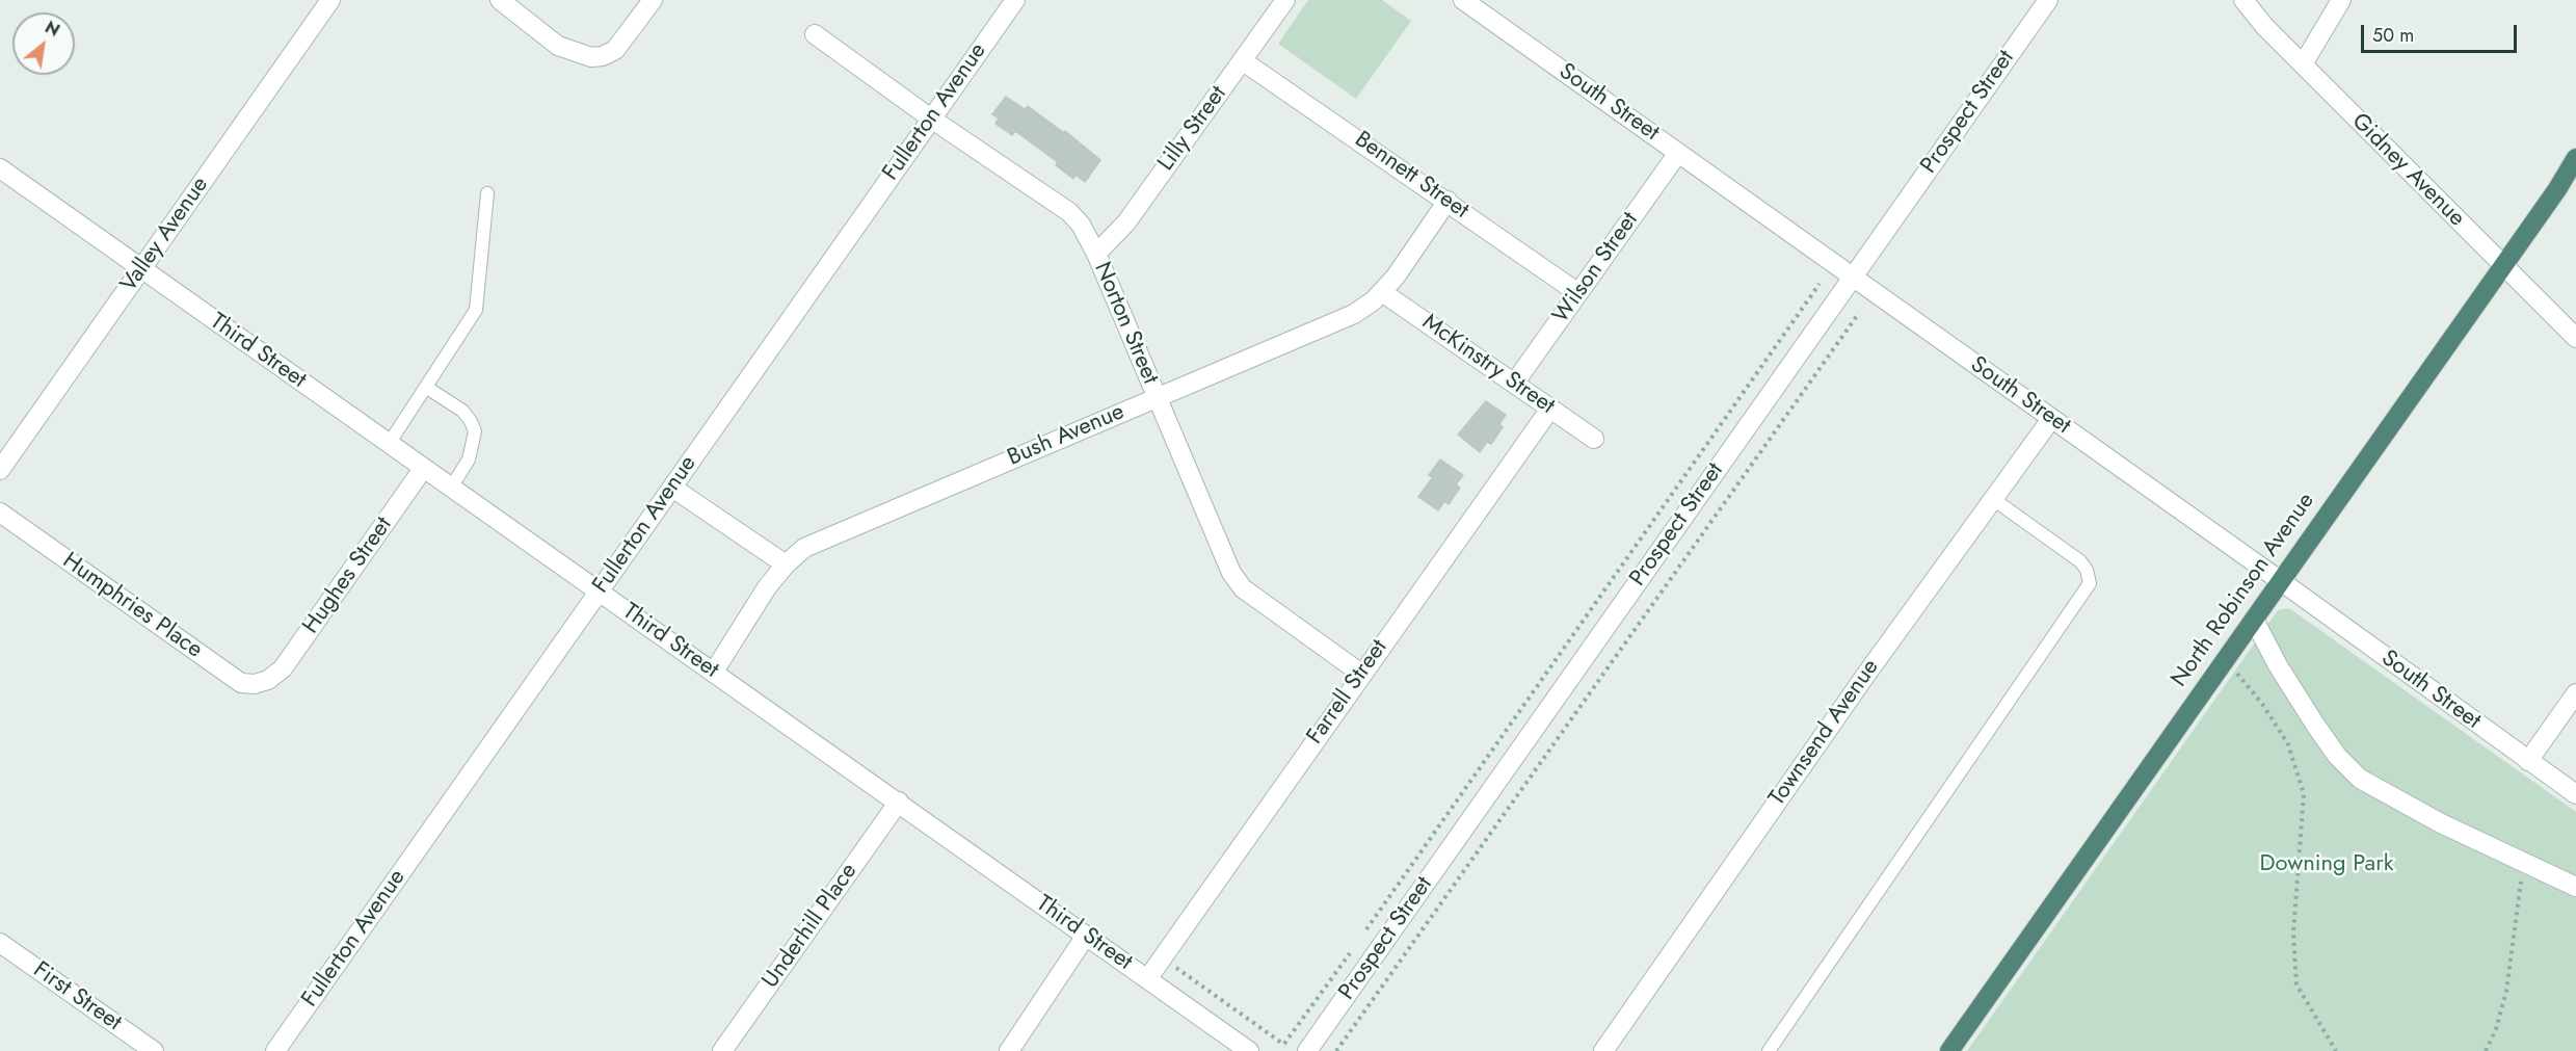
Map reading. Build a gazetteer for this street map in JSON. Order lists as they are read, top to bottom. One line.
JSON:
{"streets":{"highway":["North Robinson Avenue"],"street":["South Street","Fullerton Avenue","Prospect Street","Lilly Street","Gidney Avenue","Bennett Street","Valley Avenue","Wilson Street","Norton Street","Third Street","McKinstry Street","Bush Avenue","Hughes Street","Humphries Place","Farrell Street","Townsend Avenue","Underhill Place","First Street"]},"crossings":[["South Street","Prospect Street"],["South Street","Wilson Street"],["South Street","North Robinson Avenue"],["South Street","Townsend Avenue"],["Fullerton Avenue","Norton Street"],["Fullerton Avenue","Third Street"],["Lilly Street","Bennett Street"],["Lilly Street","Norton Street"],["Gidney Avenue","North Robinson Avenue"],["Bennett Street","Wilson Street"],["Bennett Street","Bush Avenue"],["Valley Avenue","Third Street"],["Wilson Street","McKinstry Street"],["Norton Street","Bush Avenue"],["Norton Street","Farrell Street"],["Third Street","Bush Avenue"],["Third Street","Hughes Street"],["Third Street","Farrell Street"],["Third Street","Underhill Place"],["McKinstry Street","Bush Avenue"],["McKinstry Street","Farrell Street"],["Hughes Street","Humphries Place"]],"parks":["Downing Park"],"scale_bar":"50 m","north":"top right"}
